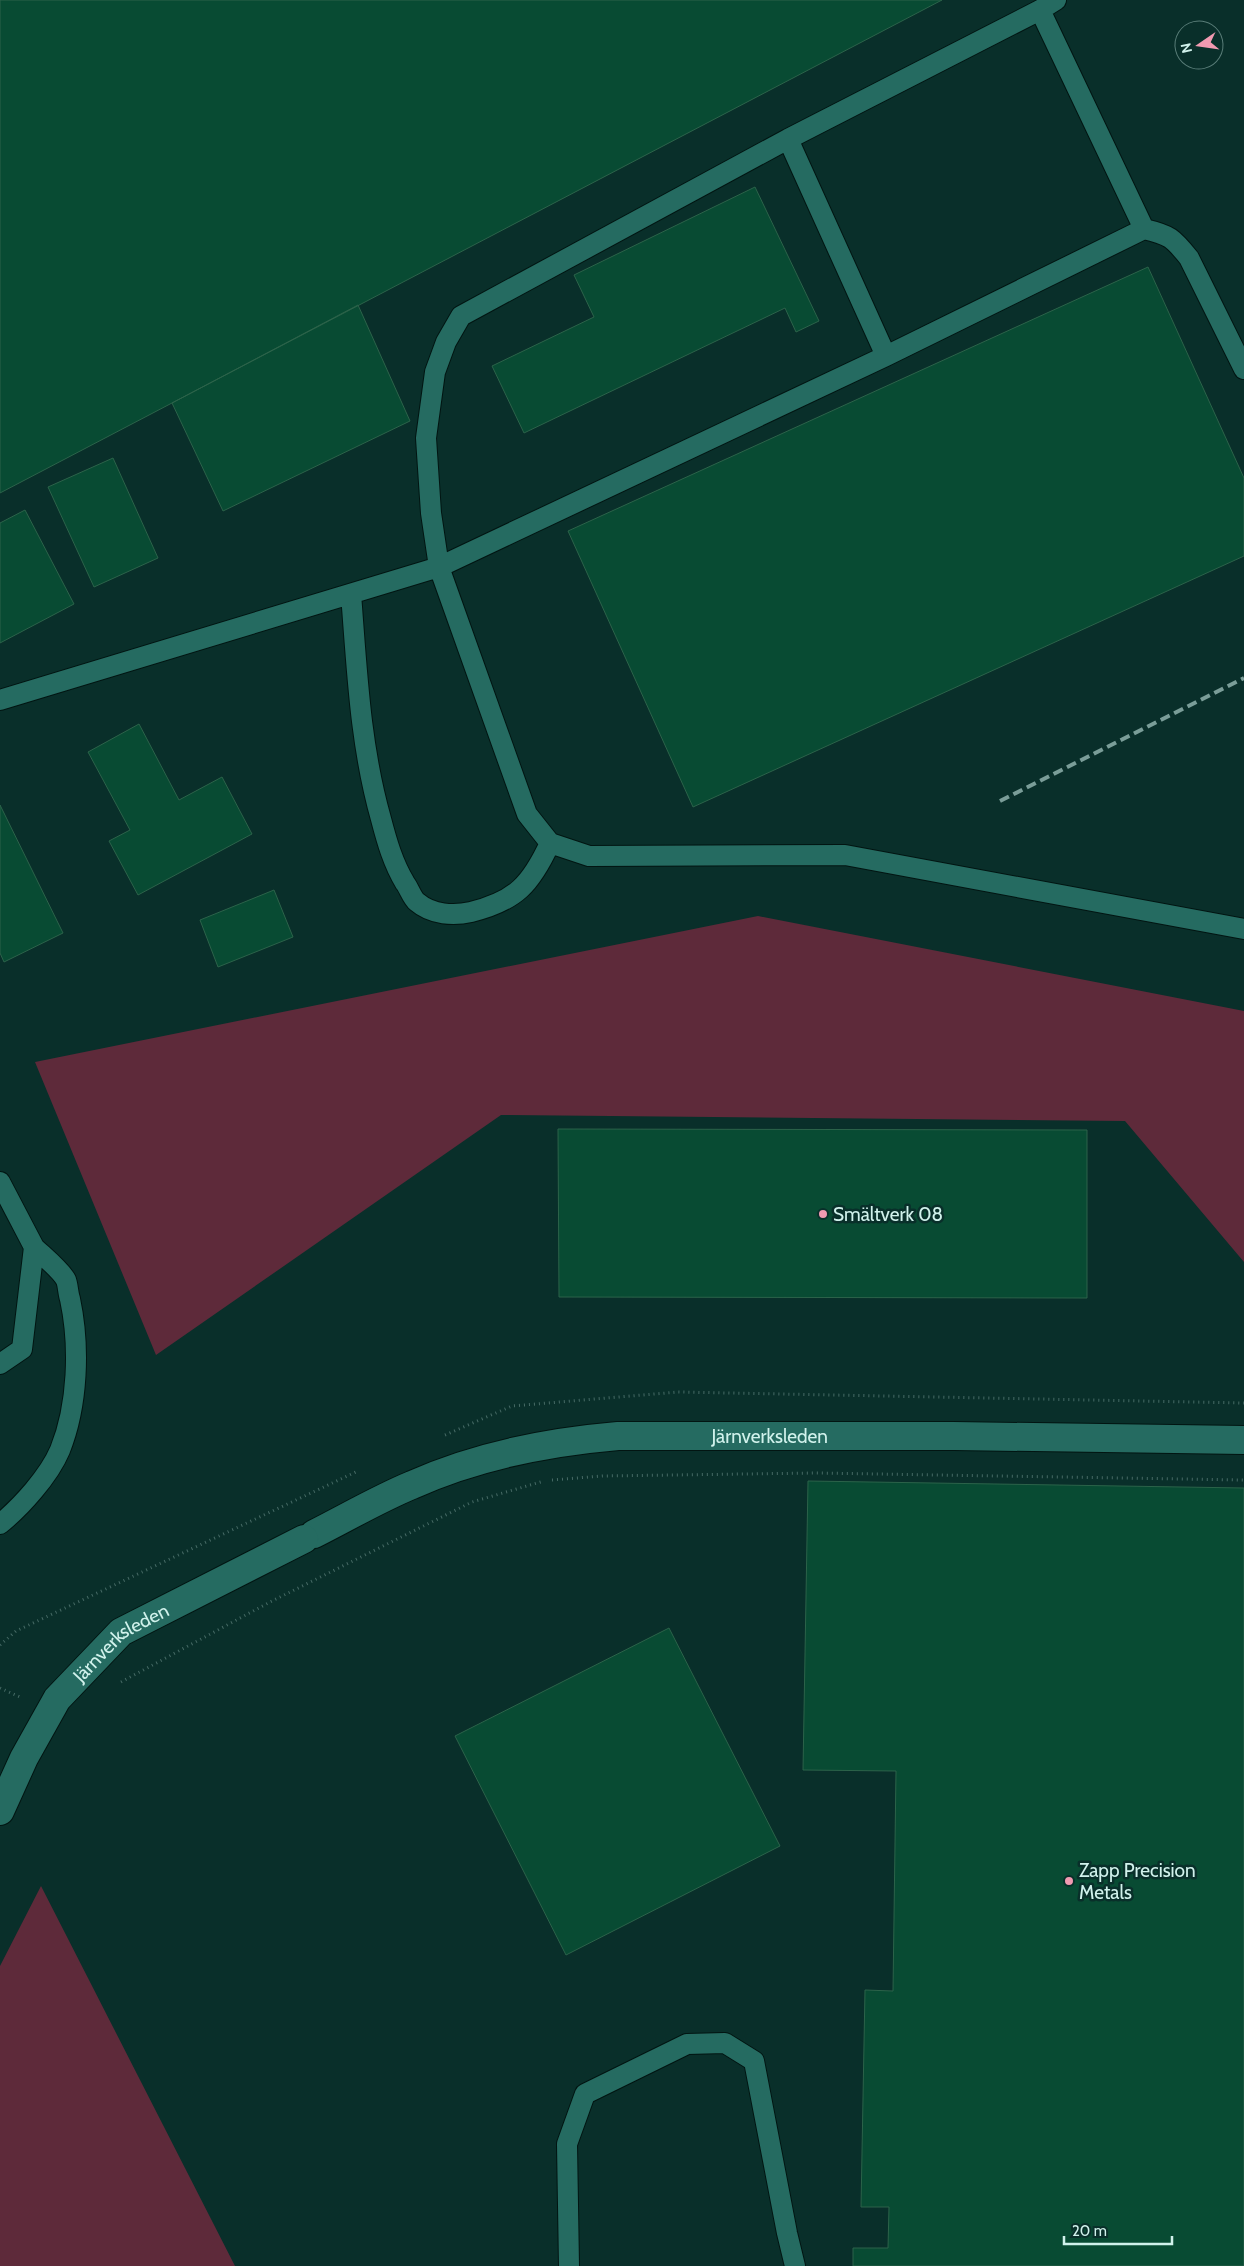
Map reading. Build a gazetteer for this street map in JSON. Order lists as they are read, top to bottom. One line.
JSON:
{"streets":{"street":["Järnverksleden"]},"places":["Smältverk 08","Zapp Precision Metals"],"scale_bar":"20 m","north":"left"}
